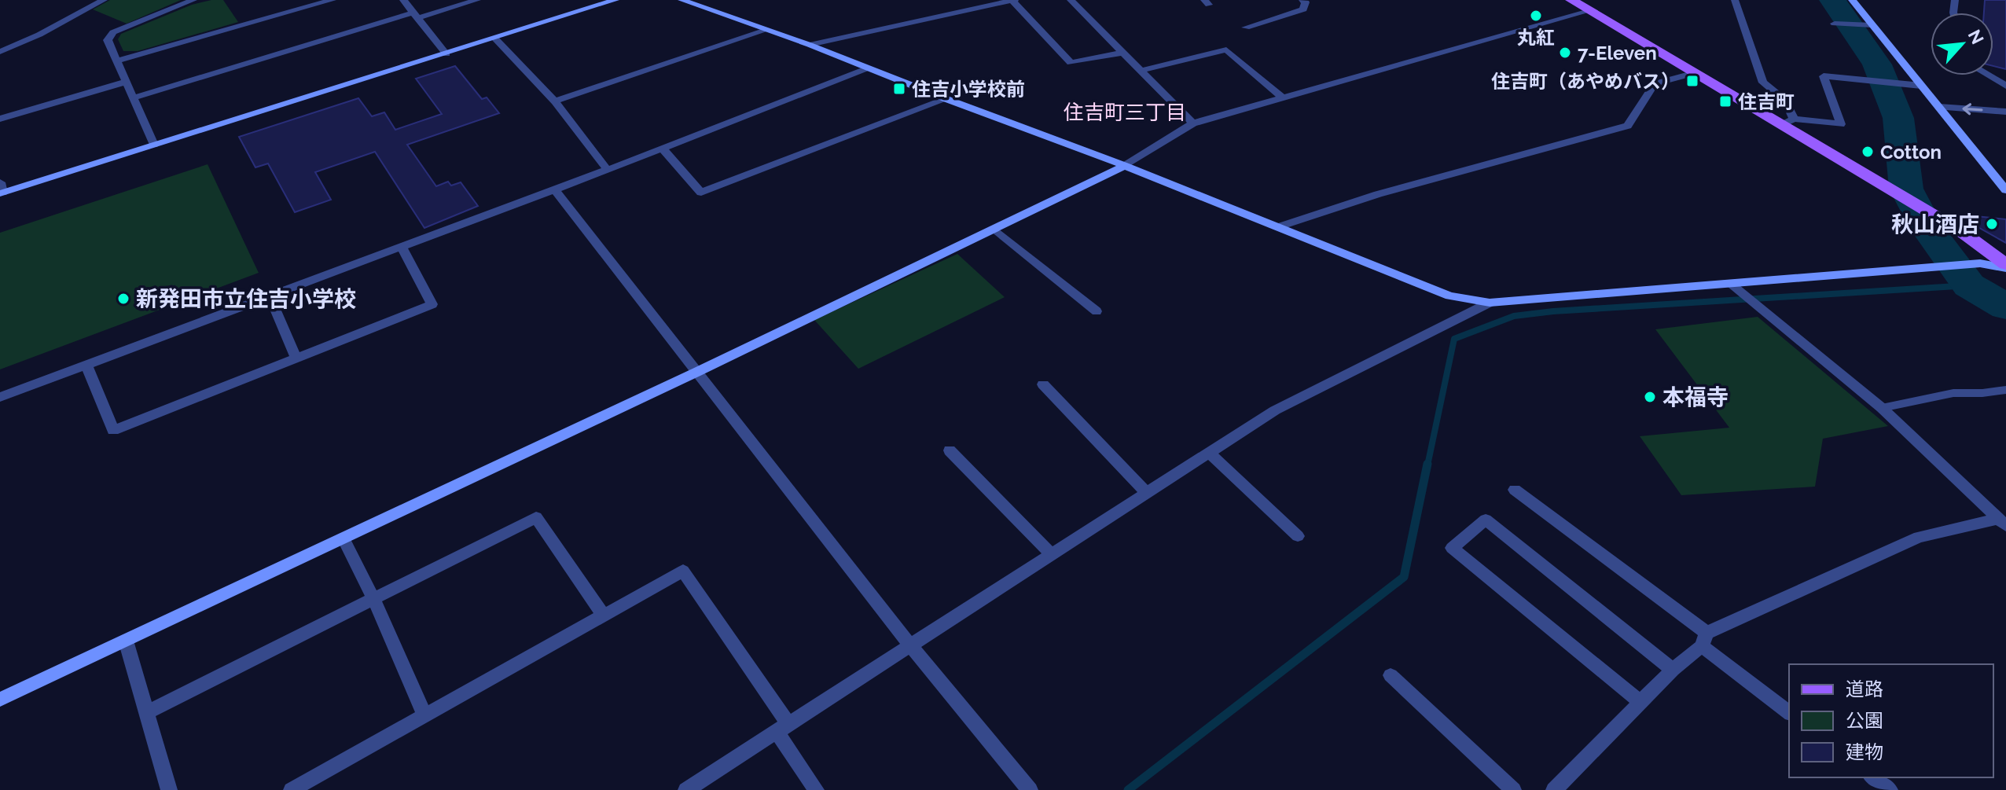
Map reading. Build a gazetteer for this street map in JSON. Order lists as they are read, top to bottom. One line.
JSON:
{"districts":["住吉町三丁目"],"places":{"other":["丸紅","7-Eleven","Cotton","秋山酒店","新発田市立住吉小学校","本福寺"],"transit":["住吉町（あやめバス）","住吉小学校前","住吉町"]},"legend":["道路","公園","建物"],"north":"top right"}
